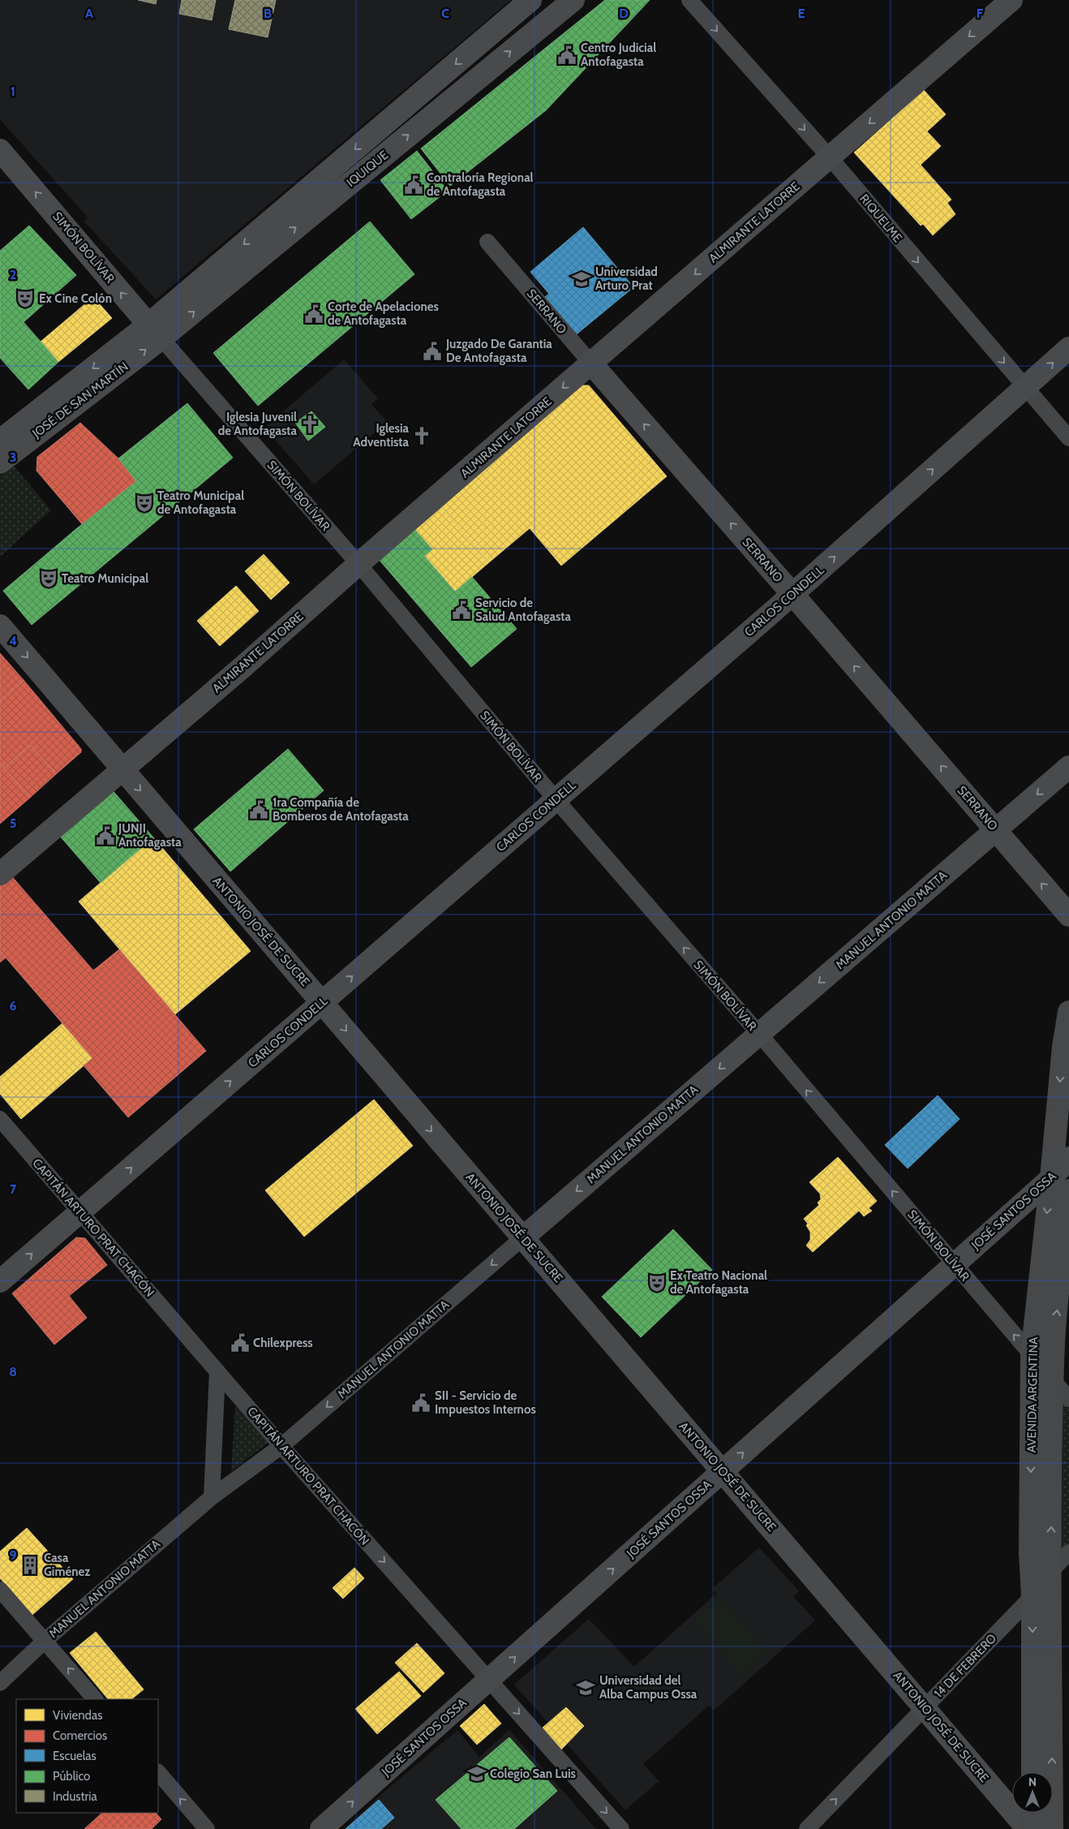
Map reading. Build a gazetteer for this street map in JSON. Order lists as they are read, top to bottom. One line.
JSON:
{"streets":{"main road":["AVENIDA ARGENTINA"],"street":["IQUIQUE","RIQUELME","ALMIRANTE LATORRE","SIMÓN BOLÍVAR","SERRANO","JOSÉ DE SAN MARTÍN","CARLOS CONDELL","MANUEL ANTONIO MATTA","ANTONIO JOSÉ DE SUCRE","JOSÉ SANTOS OSSA","CAPITÁN ARTURO PRAT CHACÓN","14 DE FEBRERO"]},"crossings":[["IQUIQUE","SIMÓN BOLÍVAR"],["IQUIQUE","JOSÉ DE SAN MARTÍN"],["RIQUELME","ALMIRANTE LATORRE"],["RIQUELME","CARLOS CONDELL"],["ALMIRANTE LATORRE","SIMÓN BOLÍVAR"],["ALMIRANTE LATORRE","SERRANO"],["ALMIRANTE LATORRE","ANTONIO JOSÉ DE SUCRE"],["SIMÓN BOLÍVAR","JOSÉ DE SAN MARTÍN"],["SIMÓN BOLÍVAR","CARLOS CONDELL"],["SIMÓN BOLÍVAR","MANUEL ANTONIO MATTA"],["SIMÓN BOLÍVAR","JOSÉ SANTOS OSSA"],["SIMÓN BOLÍVAR","AVENIDA ARGENTINA"],["SERRANO","CARLOS CONDELL"],["SERRANO","MANUEL ANTONIO MATTA"],["CARLOS CONDELL","ANTONIO JOSÉ DE SUCRE"],["CARLOS CONDELL","CAPITÁN ARTURO PRAT CHACÓN"],["MANUEL ANTONIO MATTA","ANTONIO JOSÉ DE SUCRE"],["MANUEL ANTONIO MATTA","CAPITÁN ARTURO PRAT CHACÓN"],["ANTONIO JOSÉ DE SUCRE","JOSÉ SANTOS OSSA"],["ANTONIO JOSÉ DE SUCRE","14 DE FEBRERO"],["JOSÉ SANTOS OSSA","CAPITÁN ARTURO PRAT CHACÓN"],["JOSÉ SANTOS OSSA","AVENIDA ARGENTINA"],["AVENIDA ARGENTINA","14 DE FEBRERO"]],"one_way":["RIQUELME","ALMIRANTE LATORRE","SIMÓN BOLÍVAR","SERRANO","CARLOS CONDELL","MANUEL ANTONIO MATTA","ANTONIO JOSÉ DE SUCRE","JOSÉ SANTOS OSSA","CAPITÁN ARTURO PRAT CHACÓN","14 DE FEBRERO"],"places":{"public building":["Centro Judicial Antofagasta","Contraloría Regional de Antofagasta","Corte de Apelaciones de Antofagasta","Juzgado De Garantia De Antofagasta","Servicio de Salud Antofagasta","1ra Compañía de Bomberos de Antofagasta","JUNJI Antofagasta","Chilexpress","SII - Servicio de Impuestos Internos"],"school or university":["Universidad Arturo Prat","Universidad del Alba Campus Ossa","Colegio San Luis"],"theatre":["Ex Cine Colón","Teatro Municipal de Antofagasta","Teatro Municipal","Ex Teatro Nacional de Antofagasta"],"church":["Iglesia Juvenil de Antofagasta","Iglesia Adventista"],"building":["Casa Giménez"]},"legend":["Viviendas","Comercios","Escuelas","Público","Industria"],"north":"top","grid":{"columns":["A","B","C","D","E","F"],"rows":["1","2","3","4","5","6","7","8","9"]}}
